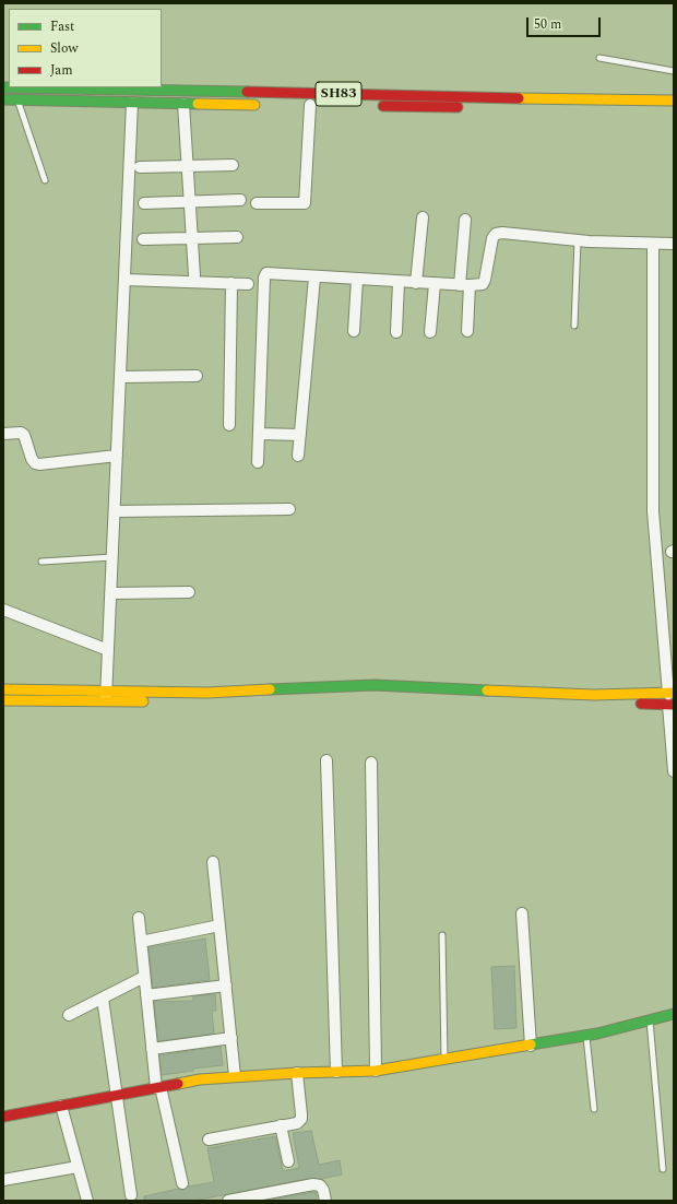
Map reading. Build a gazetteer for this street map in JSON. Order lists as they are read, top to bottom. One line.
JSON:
{"streets":{"street":["SH83"]},"legend":["Fast","Slow","Jam"],"scale_bar":"50 m"}
